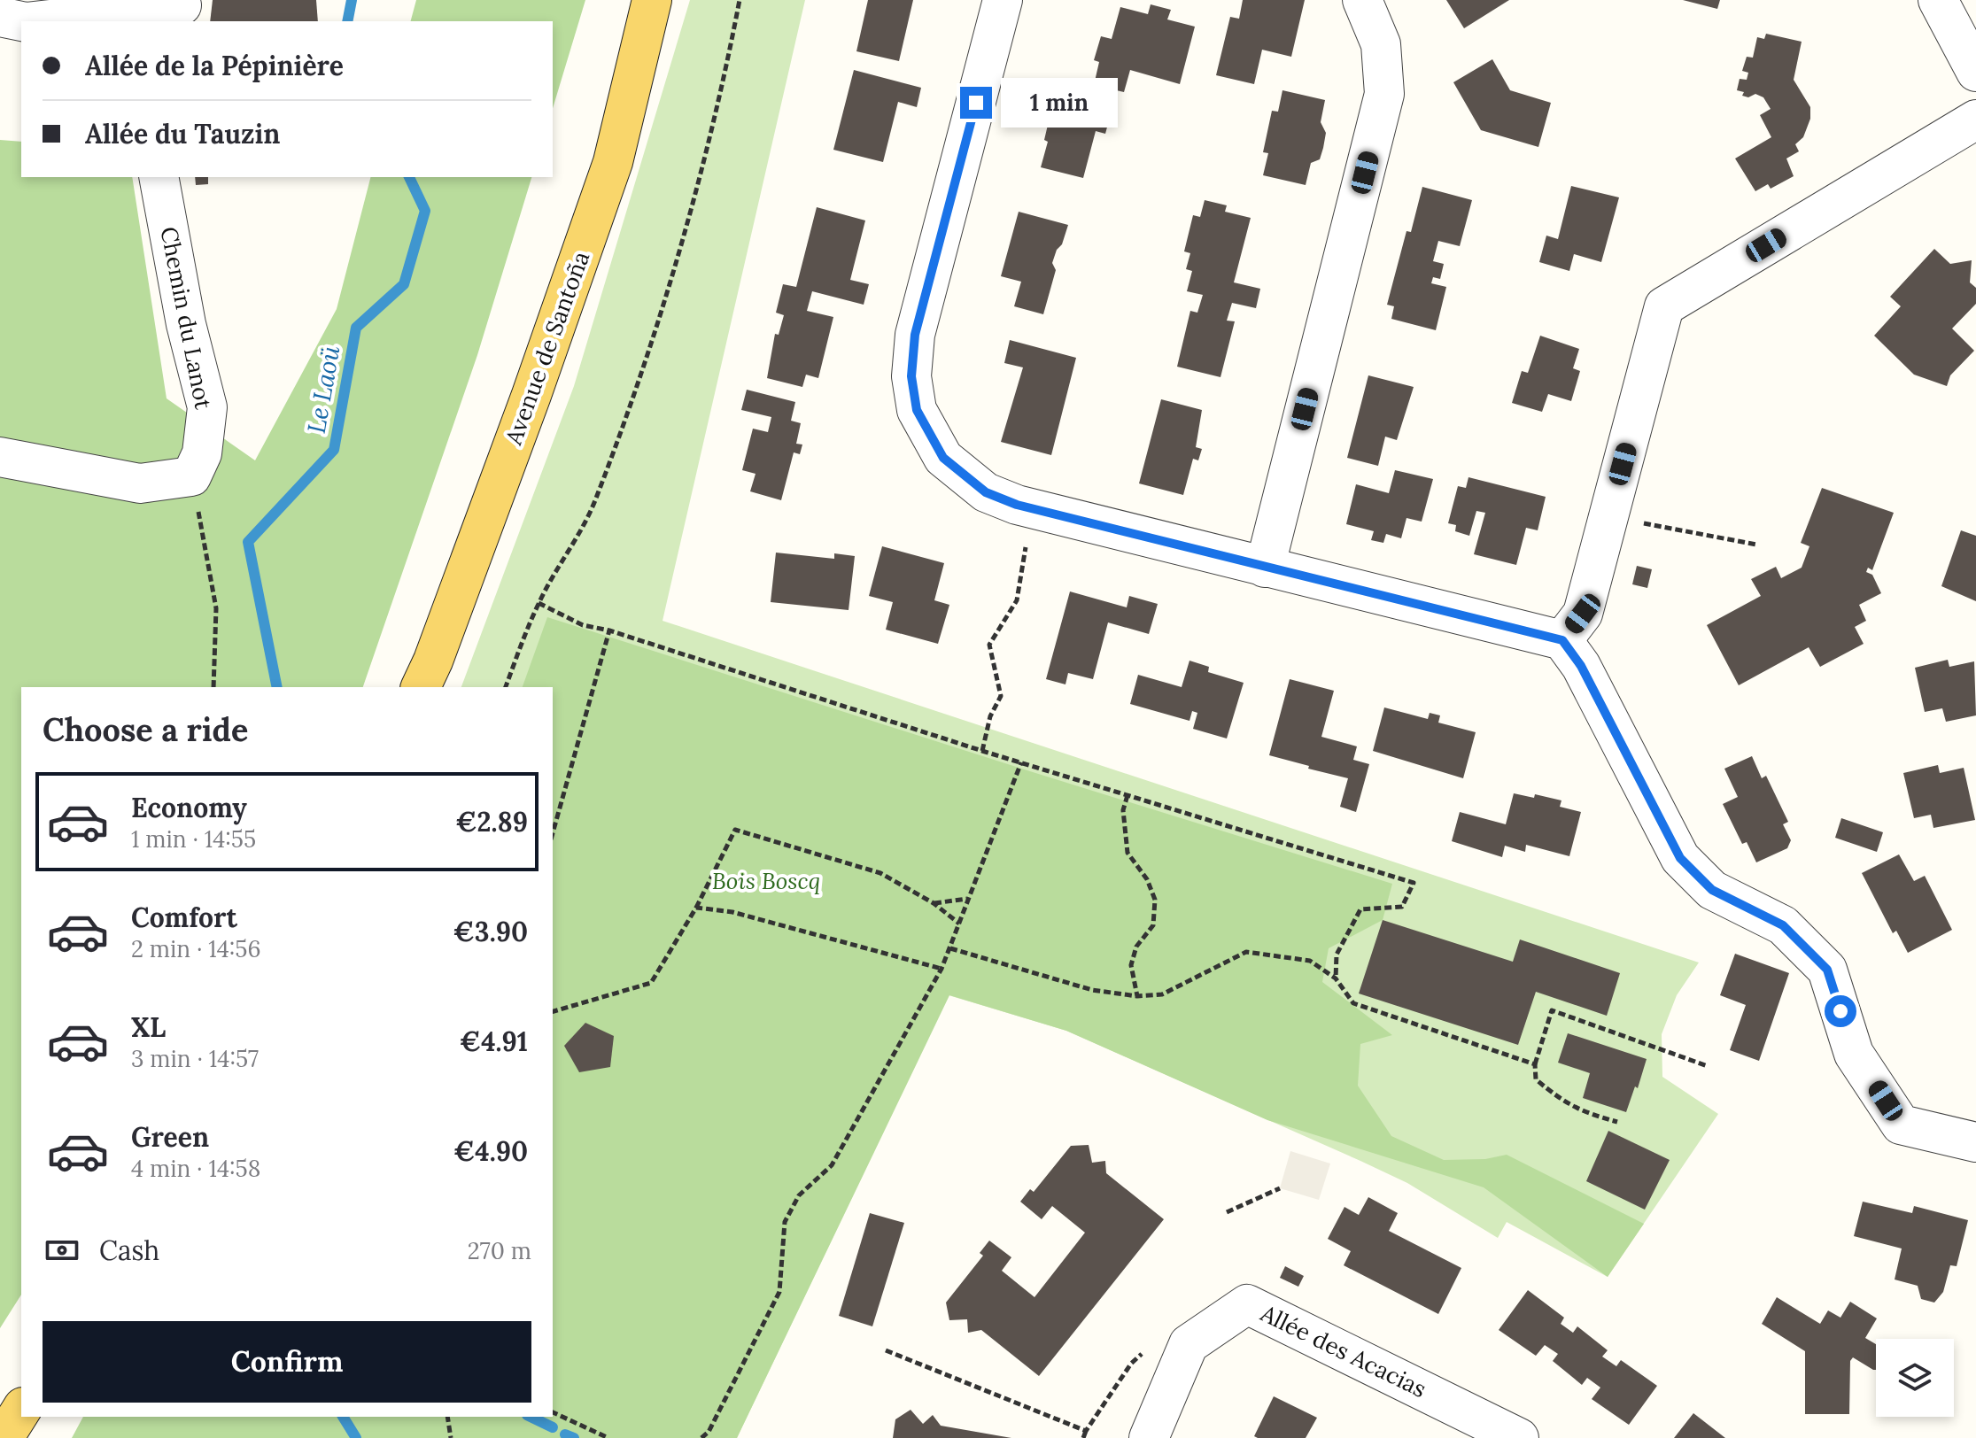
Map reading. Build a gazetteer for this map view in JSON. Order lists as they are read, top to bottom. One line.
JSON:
{"streets":{"main road":["Avenue de Santoña"],"street":["Chemin du Lanot","Allée des Acacias"]},"water":["Le Laoü"],"parks":["Bois Boscq"],"page":{"banner":["Allée de la Pépinière","Allée du Tauzin"],"bubble":"1 min","heading":"Choose a ride","list":[{"name":"Economy","note":"1 min · 14:55","value":"€2.89"},{"name":"Comfort","note":"2 min · 14:56","value":"€3.90"},{"name":"XL","note":"3 min · 14:57","value":"€4.91"},{"name":"Green","note":"4 min · 14:58","value":"€4.90"}],"pay":["Cash","270 m"],"buttons":"Confirm"}}
